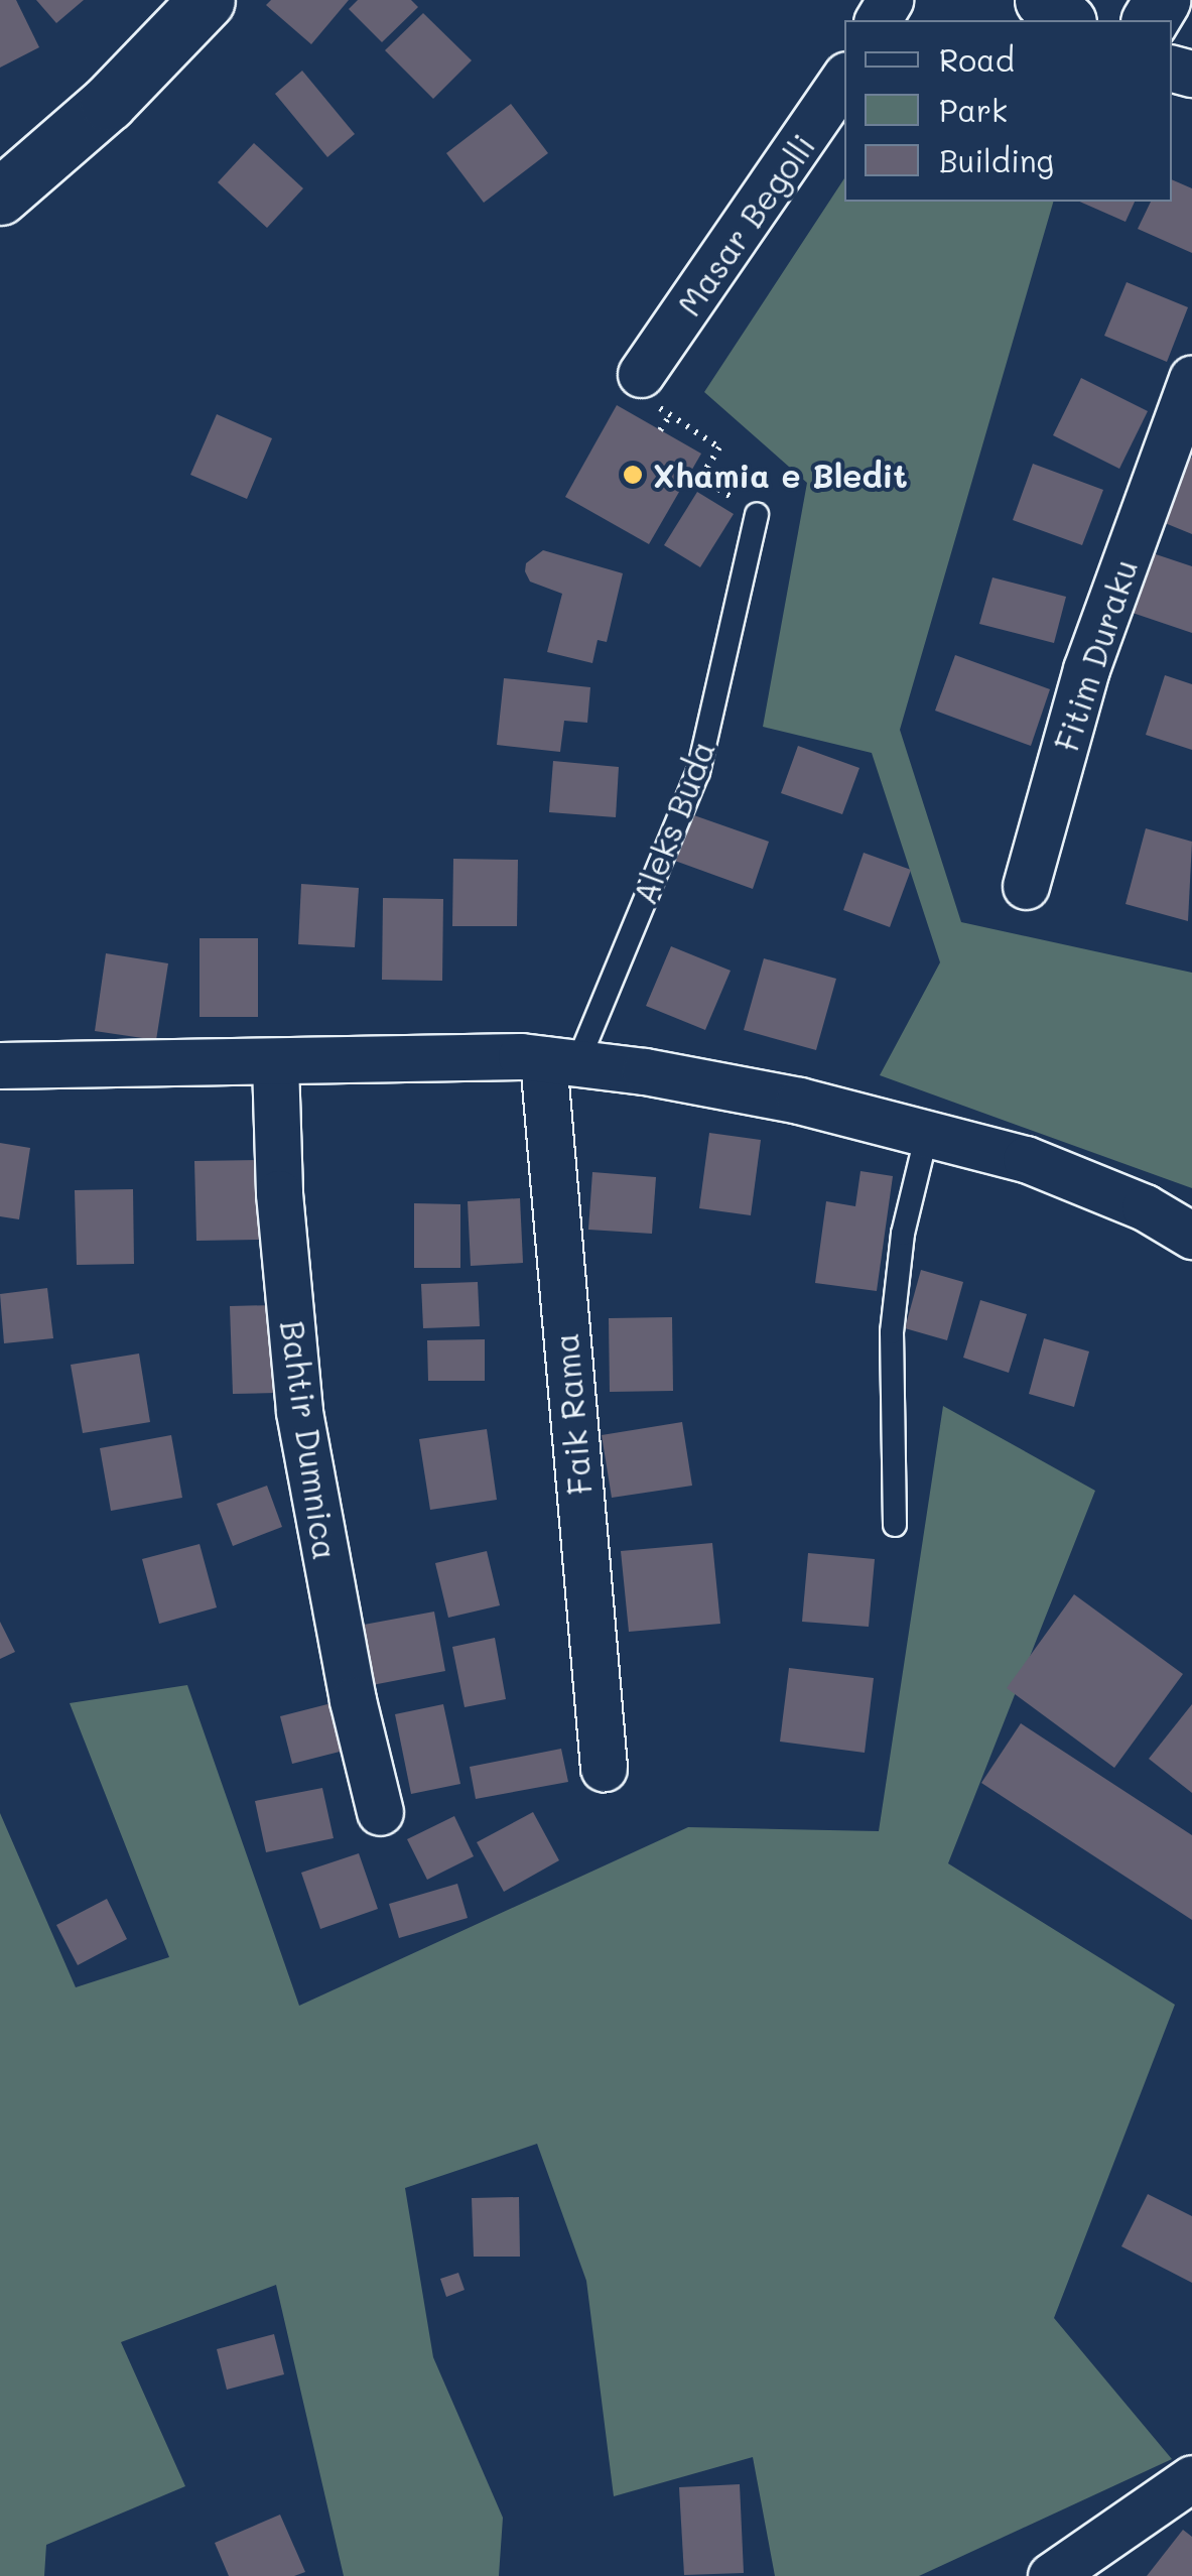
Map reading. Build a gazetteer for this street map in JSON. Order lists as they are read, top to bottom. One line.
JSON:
{"streets":{"street":["Masar Begolli","Fitim Duraku","Faik Rama","Bahtir Dumnica"],"lane":["Aleks Buda"]},"crossings":[["Aleks Buda","Faik Rama"]],"places":["Xhamia e Bledit"],"legend":["Road","Park","Building"]}
